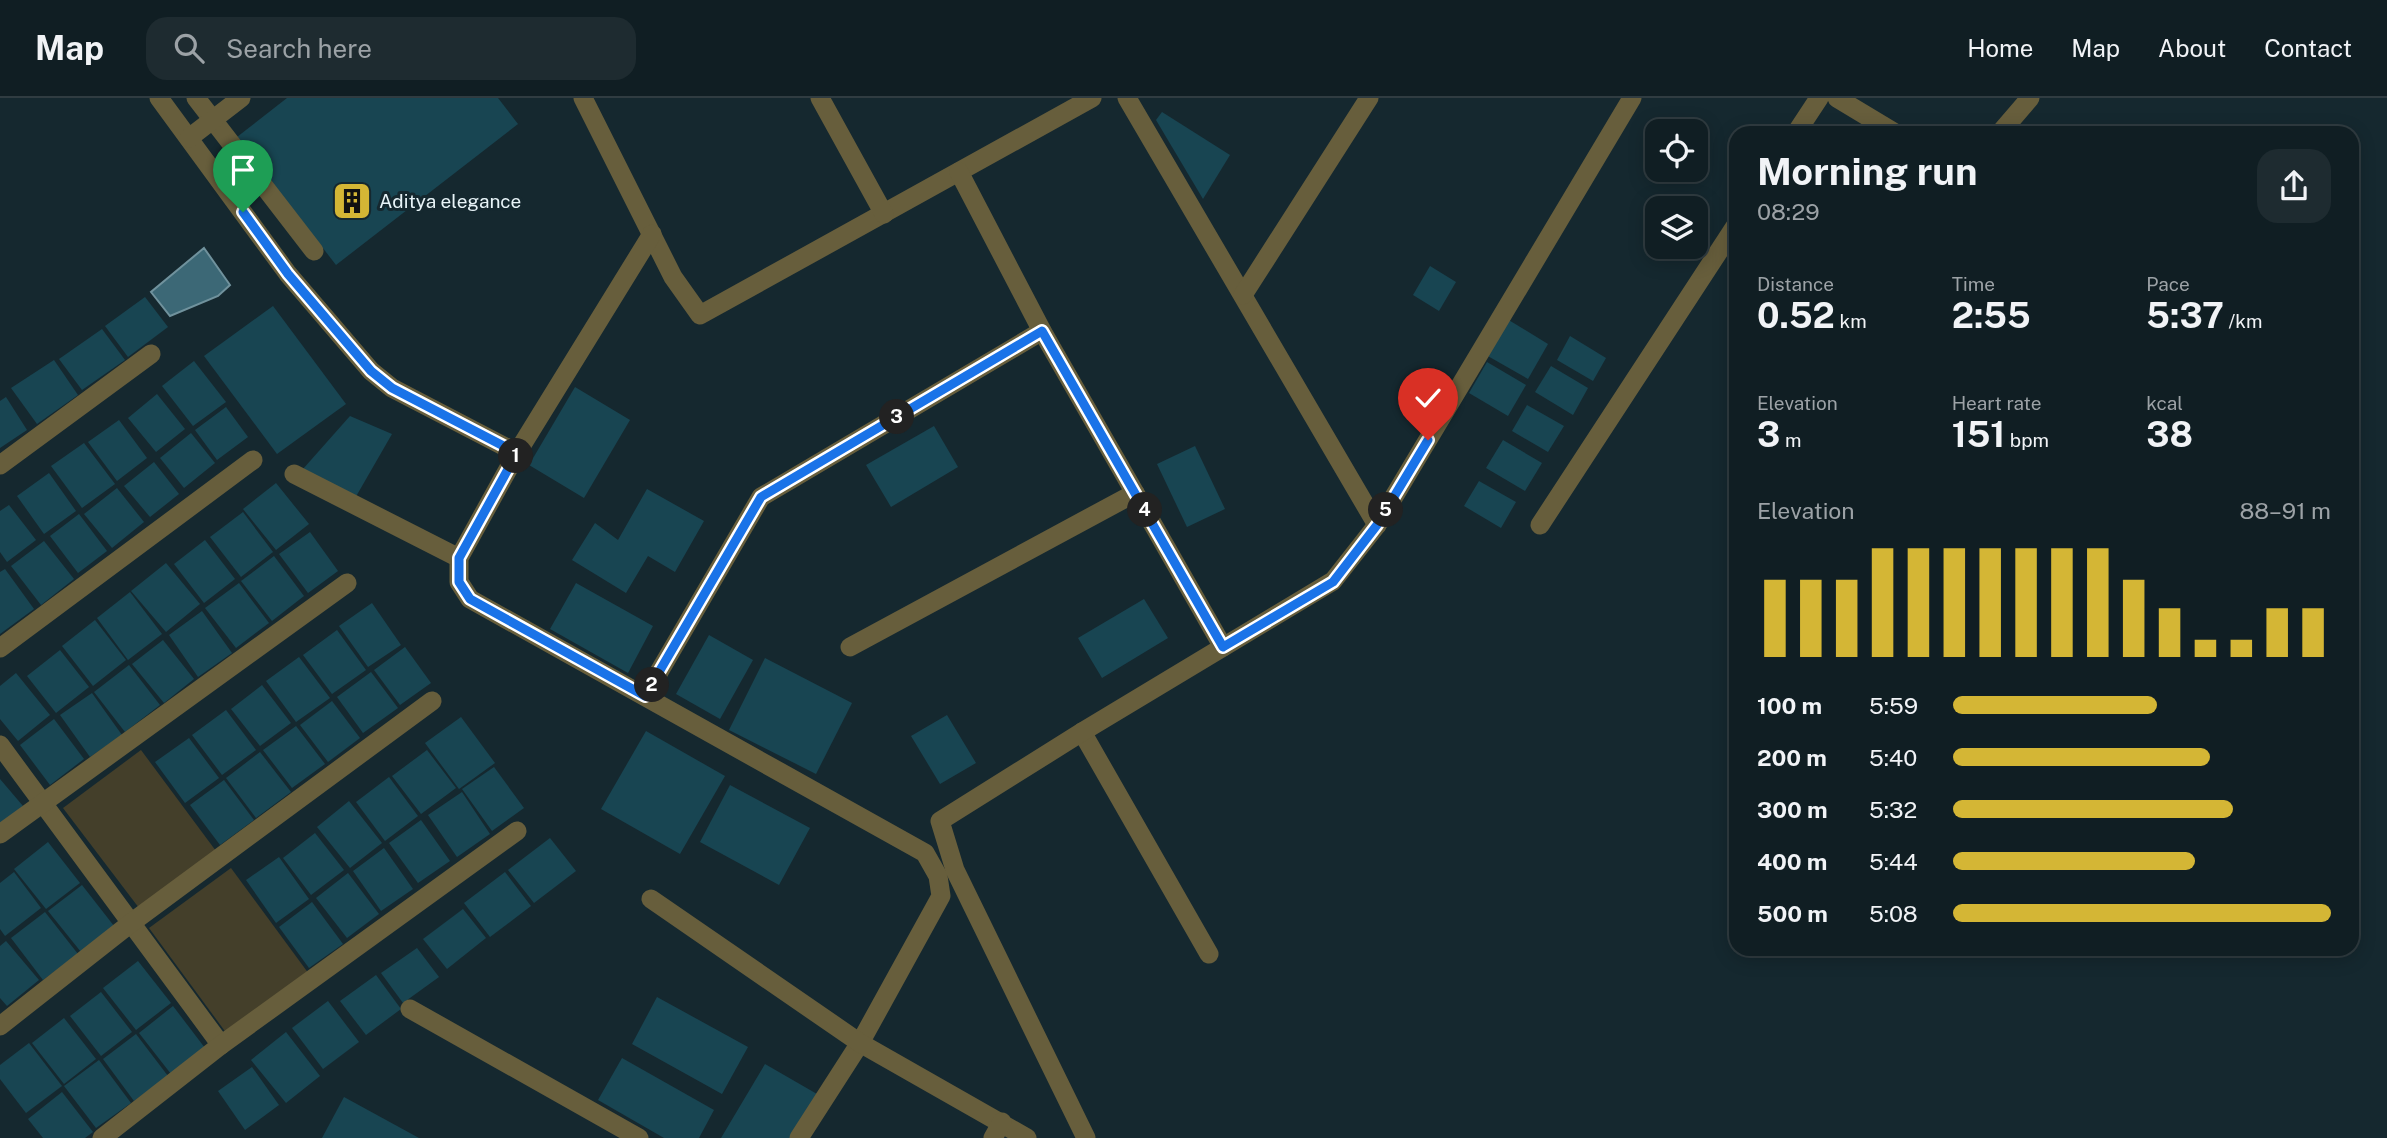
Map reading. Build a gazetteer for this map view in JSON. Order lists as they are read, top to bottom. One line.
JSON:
{"places":{"building":["Aditya elegance"]},"page":{"header":"Map","search":"Search here","nav":["Home","Map","About","Contact"],"heading":["Morning run","08:29"],"stats":[["Distance","0.52 km"],["Time","2:55"],["Pace","5:37 /km"],["Elevation","3 m"],["Heart rate","151 bpm"],["kcal","38"]],"pins":["3","1","4","5","2"],"chart":["Elevation","88–91 m"],"list":[{"name":"100 m","note":"5:59"},{"name":"200 m","note":"5:40"},{"name":"300 m","note":"5:32"},{"name":"400 m","note":"5:44"},{"name":"500 m","note":"5:08"}]}}
